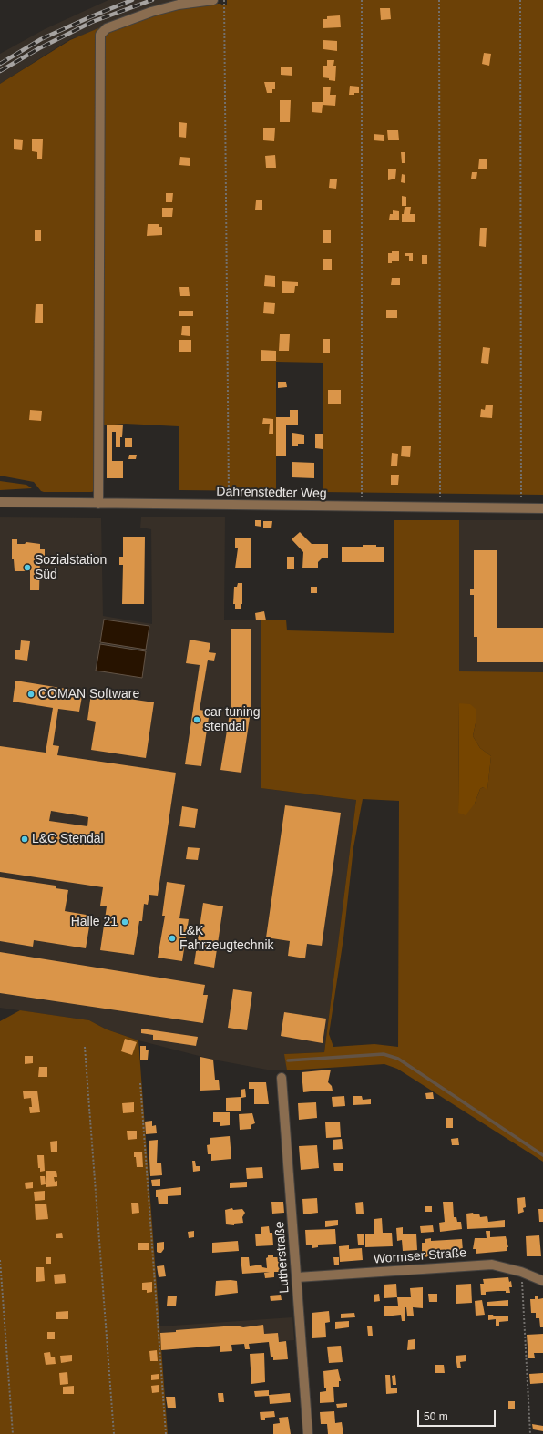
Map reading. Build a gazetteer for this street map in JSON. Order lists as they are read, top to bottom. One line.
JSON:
{"streets":{"street":["Dahrenstedter Weg","Wormser Straße","Lutherstraße"]},"crossings":[["Wormser Straße","Lutherstraße"]],"places":["Sozialstation Süd","COMAN Software","car tuning stendal","L&C Stendal","Halle 21","L&K Fahrzeugtechnik"],"scale_bar":"50 m"}
